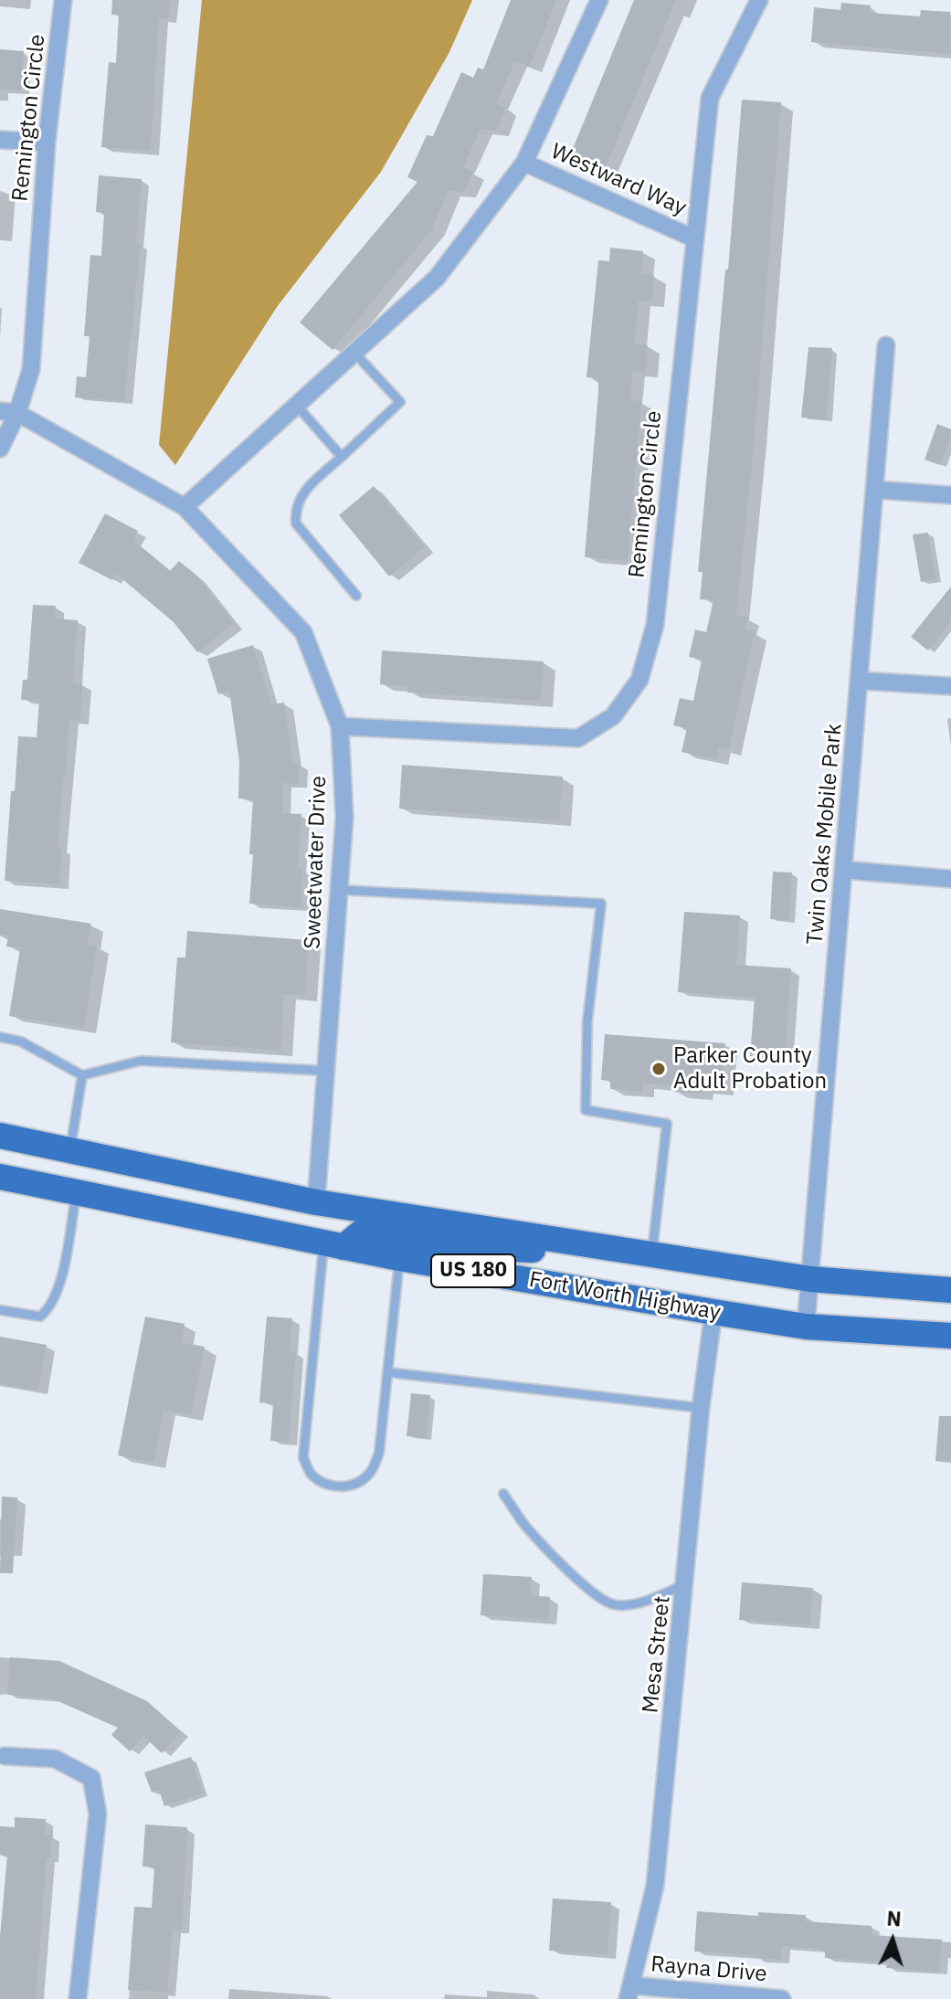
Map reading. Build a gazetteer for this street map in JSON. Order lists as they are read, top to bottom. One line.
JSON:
{"streets":{"main road":["US 180","Fort Worth Highway"],"street":["Remington Circle","Westward Way","Twin Oaks Mobile Park","Sweetwater Drive","Mesa Street","Rayna Drive"]},"crossings":[["Remington Circle","Westward Way"],["Remington Circle","Sweetwater Drive"],["Twin Oaks Mobile Park","Fort Worth Highway"],["Sweetwater Drive","Fort Worth Highway"],["Fort Worth Highway","Mesa Street"],["Mesa Street","Rayna Drive"]],"places":["Parker County Adult Probation"],"north":"top"}
